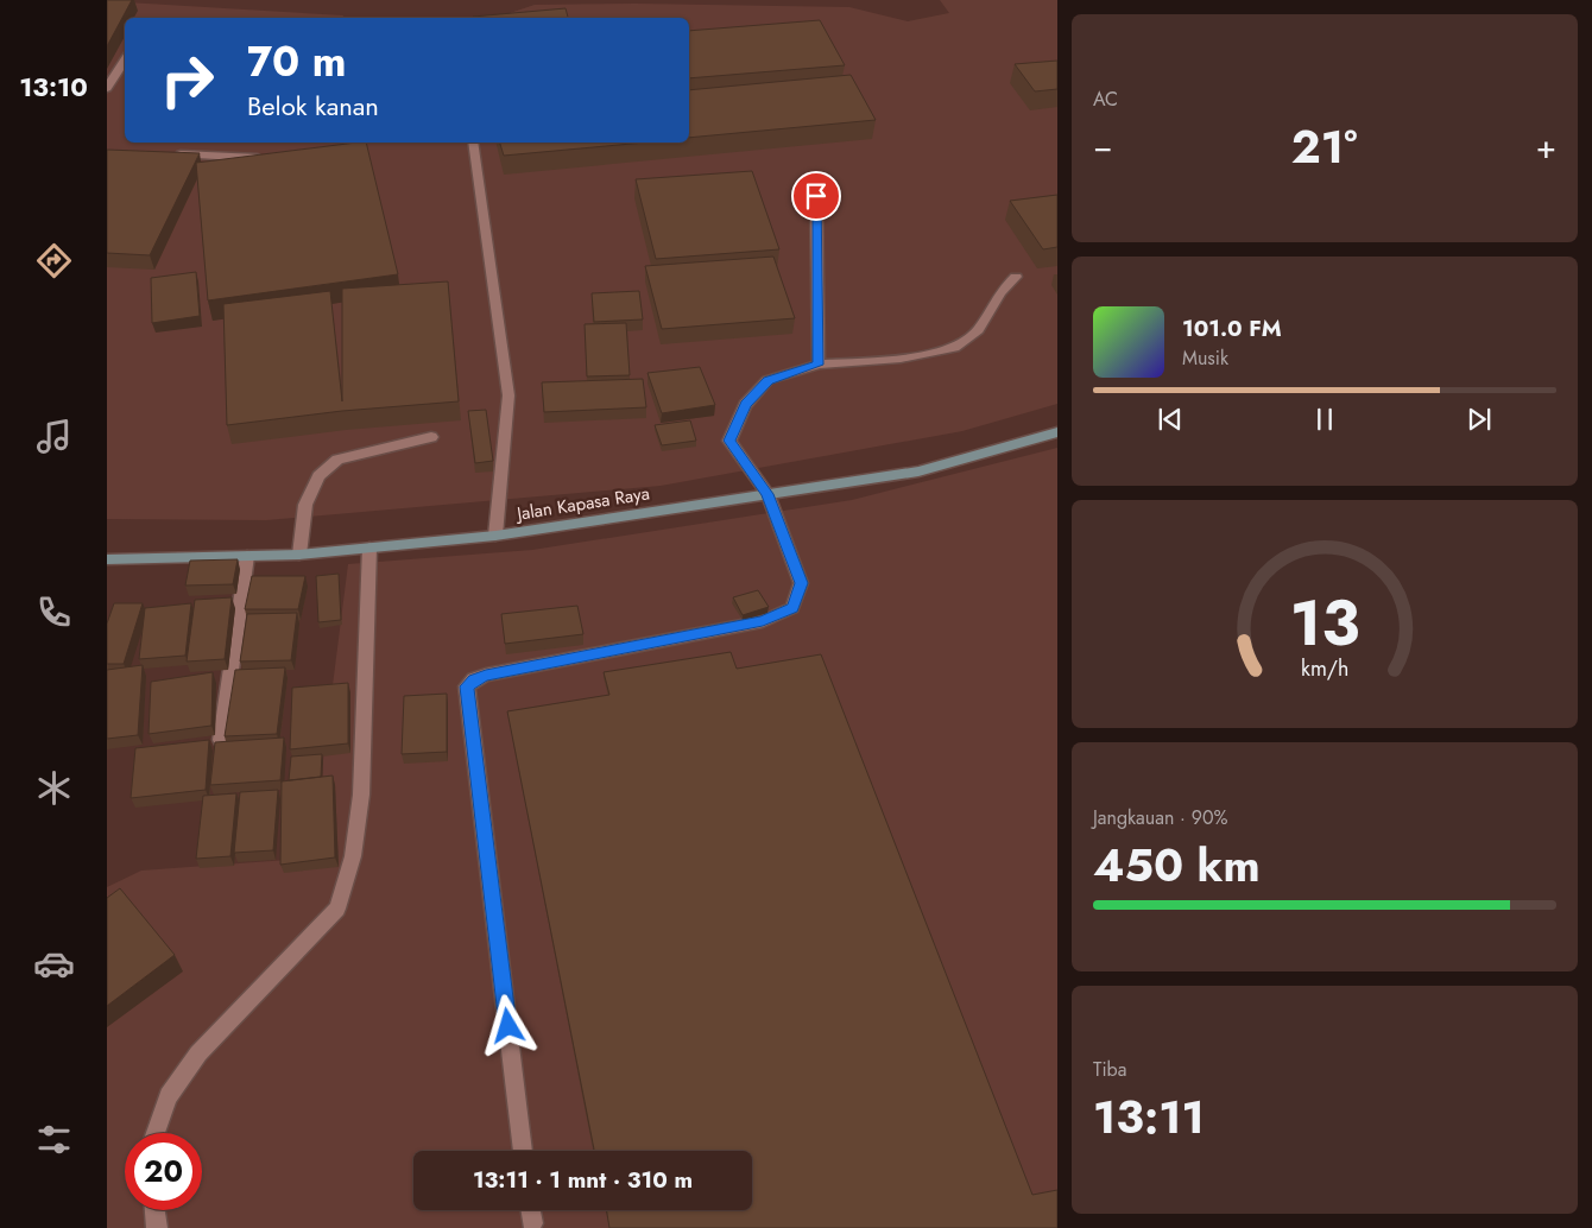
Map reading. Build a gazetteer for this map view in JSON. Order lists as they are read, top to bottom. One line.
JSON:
{"streets":{"main road":["Jalan Kapasa Raya"]},"page":{"tabs":"13:10","tile":["AC",["Jangkauan · 90%","450 km"],["Tiba","13:11"]],"turn":["70 m","Belok kanan"],"heat":["−","21°","+"],"song":["101.0 FM","Musik"],"limit":"20","trip":"13:11 · 1 mnt · 310 m","gauge":["13","km/h"]}}
